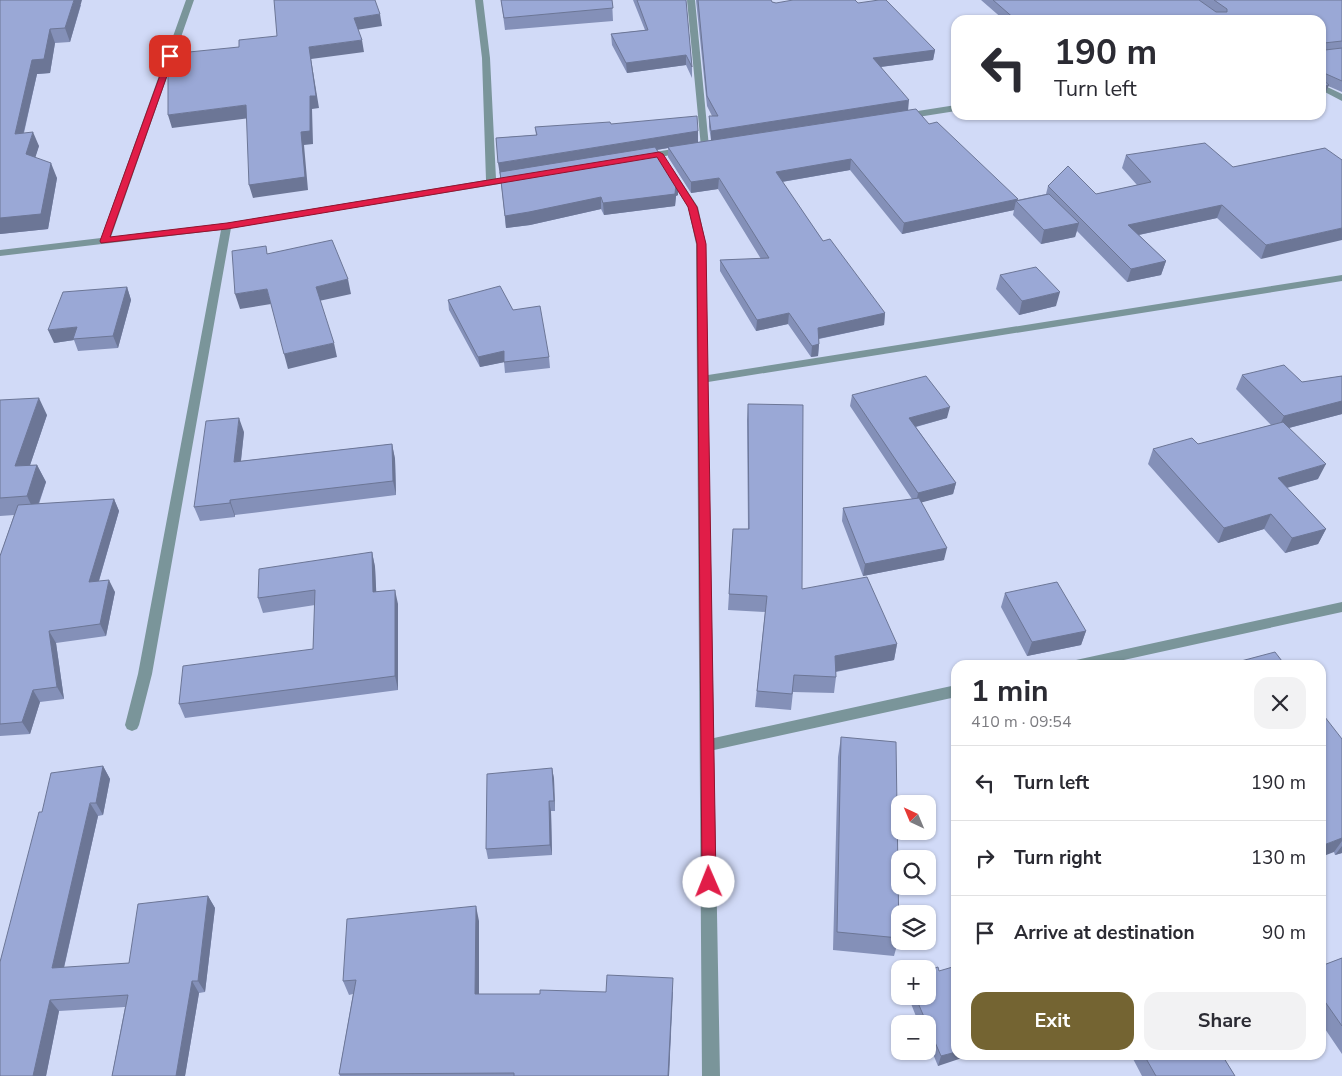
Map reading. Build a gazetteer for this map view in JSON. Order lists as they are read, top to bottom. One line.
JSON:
{"north":"top left","page":{"turn":["190 m","Turn left"],"heading":["1 min","410 m · 09:54"],"list":[{"name":"Turn left","value":"190 m"},{"name":"Turn right","value":"130 m"},{"name":"Arrive at destination","value":"90 m"}],"map_buttons":["+","−"],"buttons":["Exit","Share"]}}
